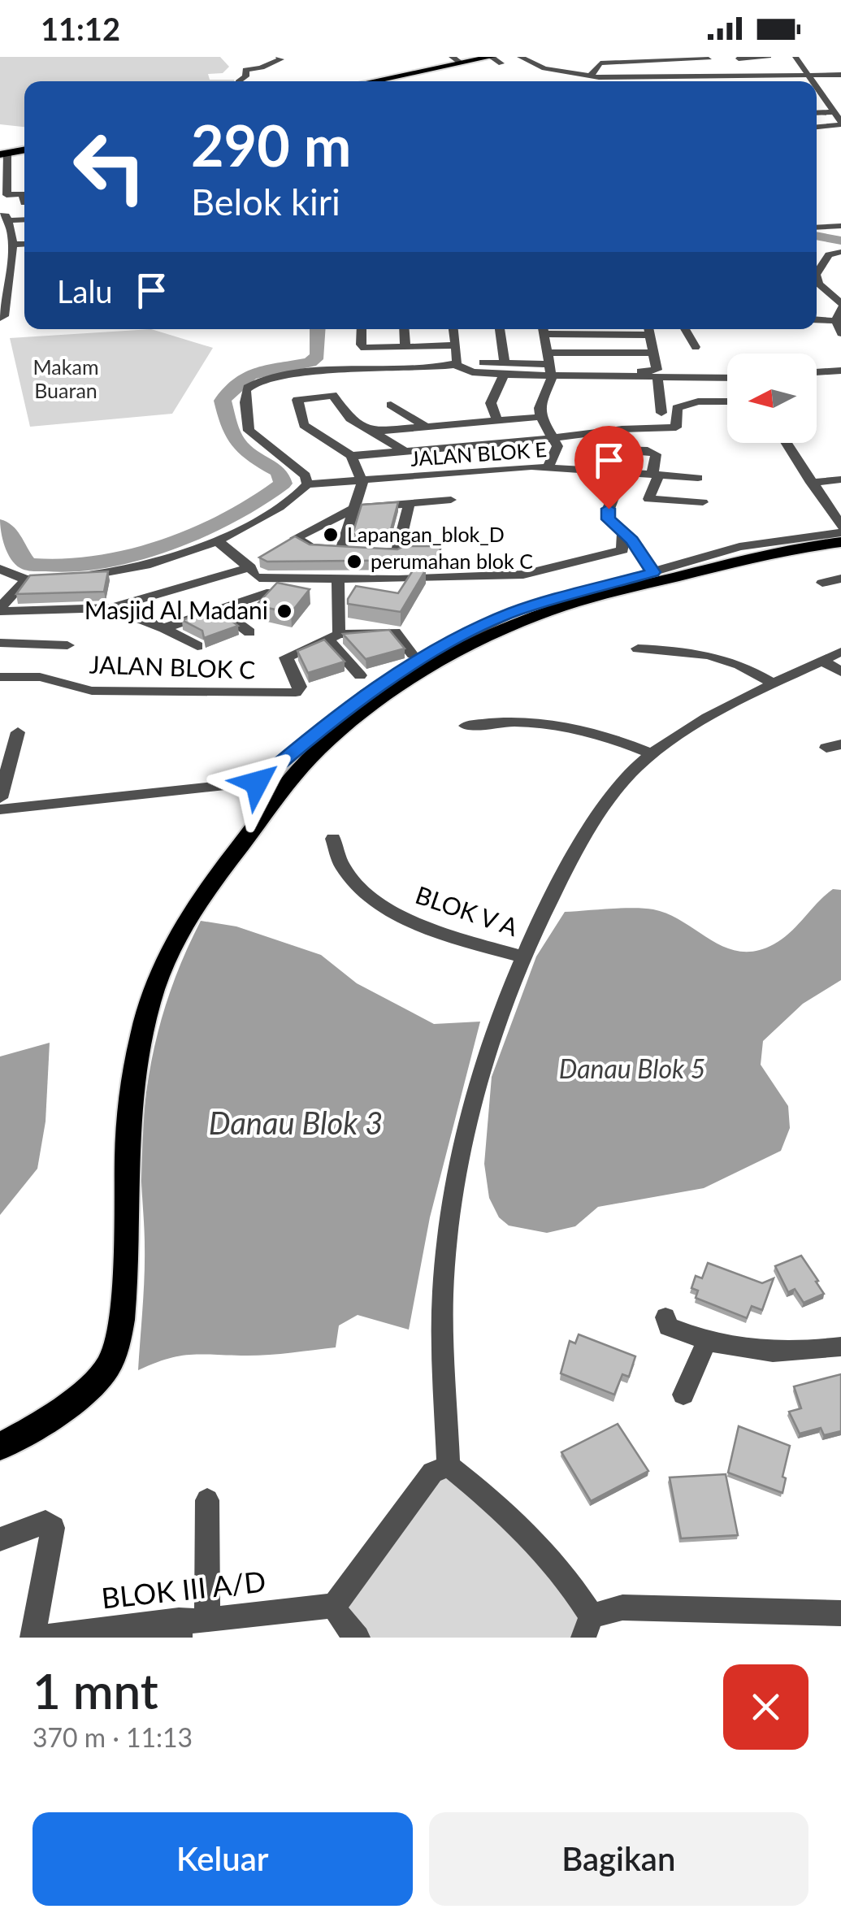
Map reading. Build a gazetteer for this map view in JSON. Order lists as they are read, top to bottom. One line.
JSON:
{"streets":{"street":["JALAN BLOK E","JALAN BLOK C","BLOK V A","BLOK III A/D"]},"water":["Danau Blok 5","Danau Blok 3"],"parks":["Makam Buaran"],"places":["Lapangan_blok_D","perumahan blok C","Masjid Al Madani"],"north":"left","page":{"status":"11:12","turn":["290 m","Belok kiri"],"then":"Lalu","heading":["1 mnt","370 m · 11:13"],"buttons":["Keluar","Bagikan"]}}
